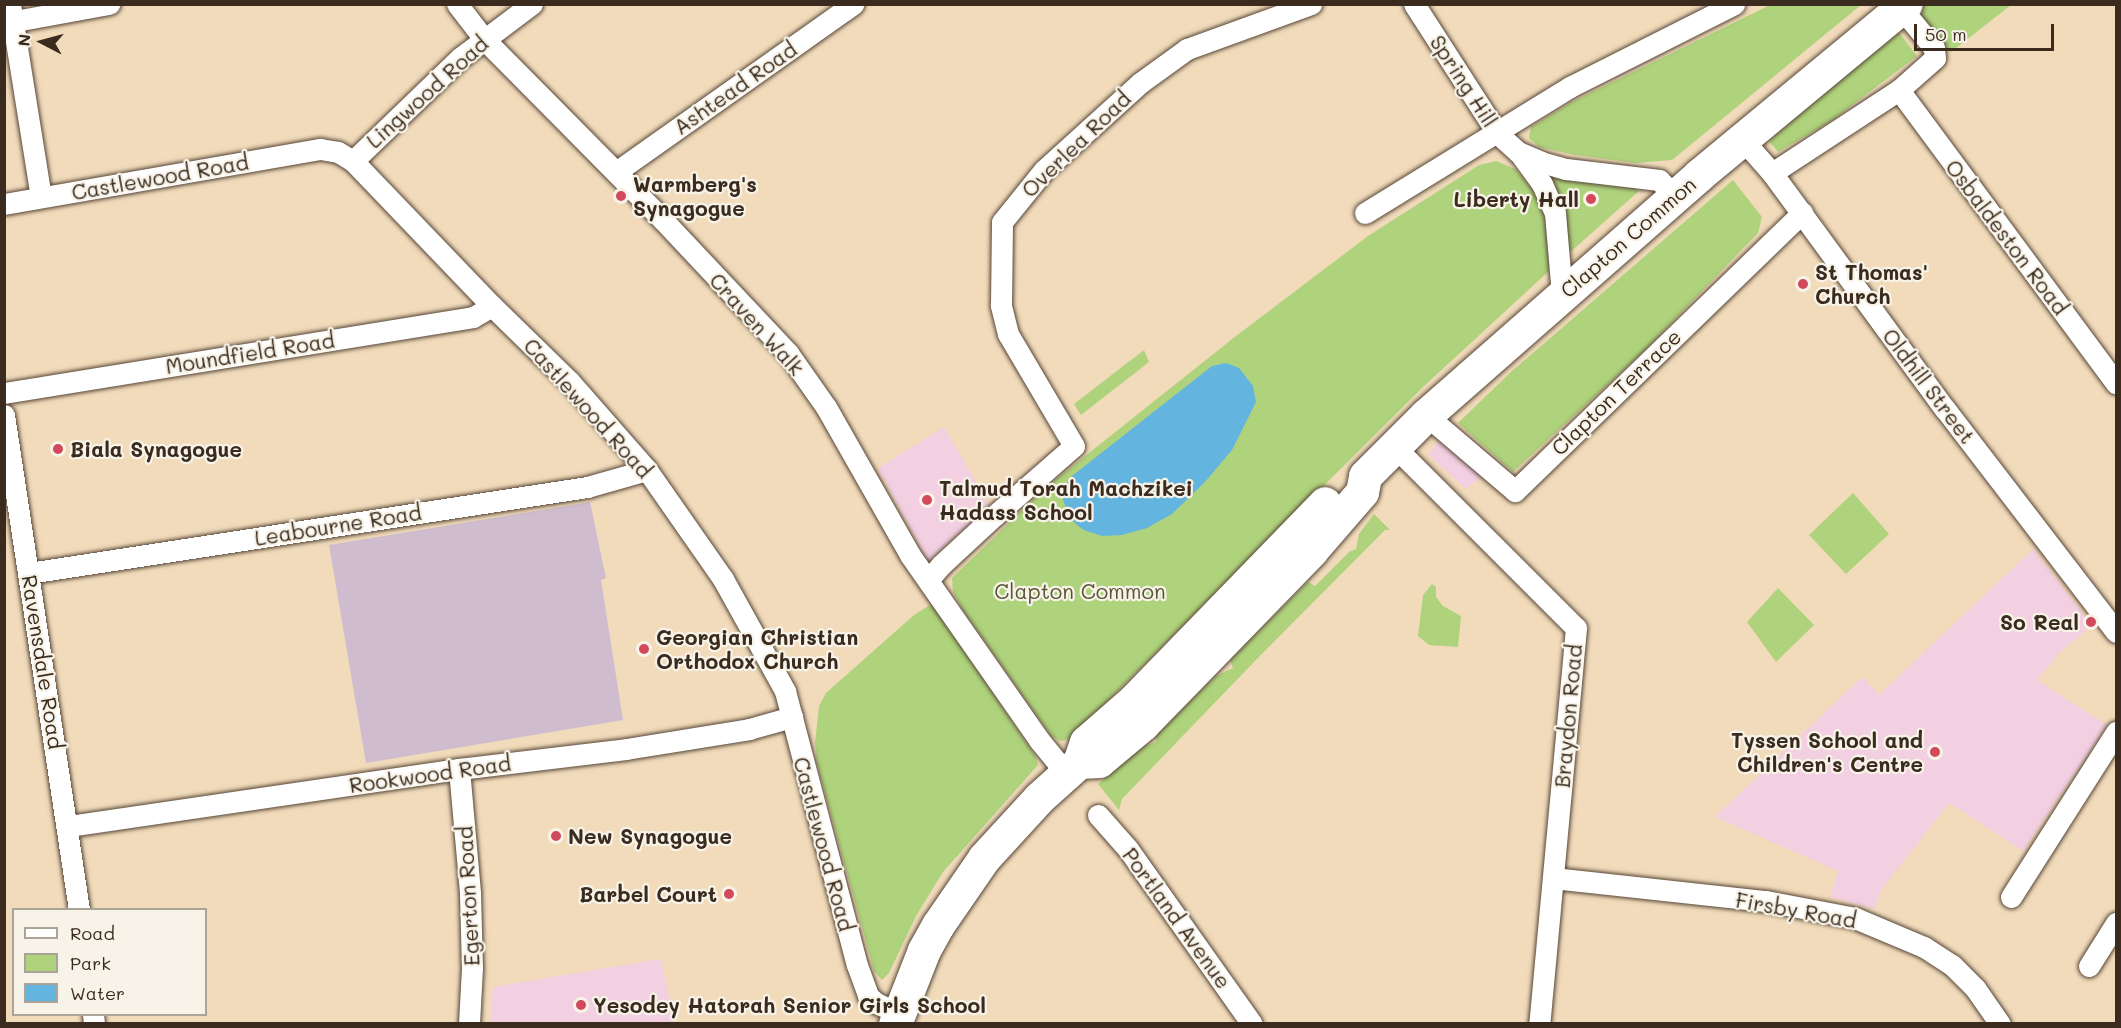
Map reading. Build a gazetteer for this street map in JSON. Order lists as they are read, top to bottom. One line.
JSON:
{"streets":{"highway":["Clapton Common"],"street":["Spring Hill","Ashtead Road","Lingwood Road","Overlea Road","Castlewood Road","Osbaldeston Road","Craven Walk","Moundfield Road","Oldhill Street","Clapton Terrace","Leabourne Road","Ravensdale Road","Braydon Road","Rookwood Road","Egerton Road","Firsby Road","Portland Avenue"]},"crossings":[["Spring Hill","Clapton Common"],["Ashtead Road","Craven Walk"],["Lingwood Road","Castlewood Road"],["Lingwood Road","Craven Walk"],["Overlea Road","Craven Walk"],["Castlewood Road","Clapton Common"],["Castlewood Road","Moundfield Road"],["Castlewood Road","Leabourne Road"],["Castlewood Road","Rookwood Road"],["Clapton Common","Osbaldeston Road"],["Clapton Common","Craven Walk"],["Clapton Common","Oldhill Street"],["Clapton Common","Clapton Terrace"],["Clapton Common","Braydon Road"],["Oldhill Street","Clapton Terrace"],["Leabourne Road","Ravensdale Road"],["Ravensdale Road","Rookwood Road"],["Braydon Road","Firsby Road"],["Rookwood Road","Egerton Road"]],"parks":["Clapton Common"],"places":["Warmberg's Synagogue","Liberty Hall","St Thomas' Church","Biala Synagogue","Talmud Torah Machzikei Hadass School","So Real","Georgian Christian Orthodox Church","Tyssen School and Children's Centre","New Synagogue","Barbel Court","Yesodey Hatorah Senior Girls School"],"legend":["Road","Park","Water"],"scale_bar":"50 m","north":"left"}
